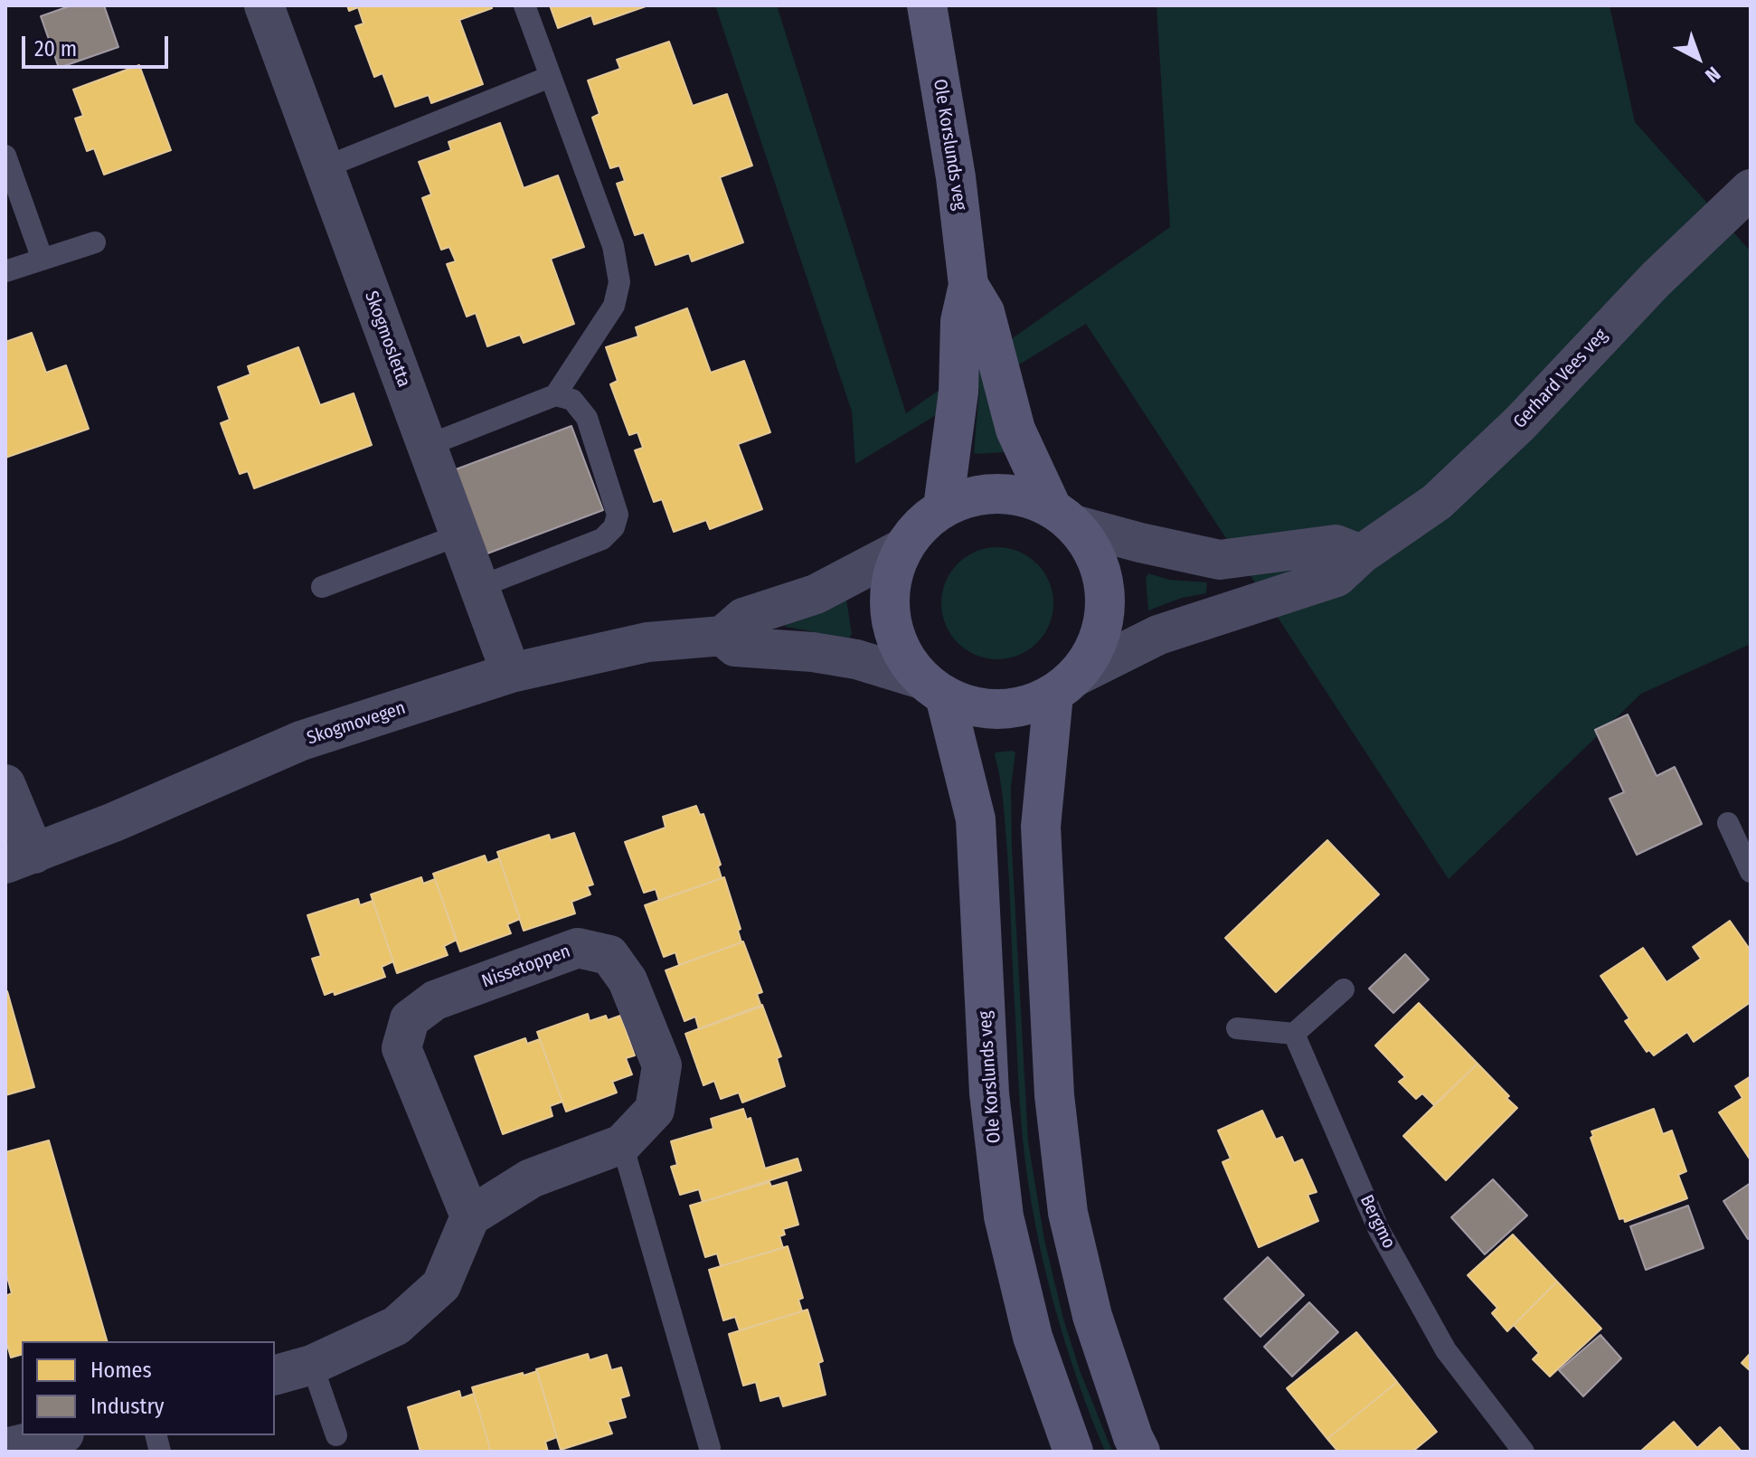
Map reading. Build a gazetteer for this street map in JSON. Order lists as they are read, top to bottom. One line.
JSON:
{"streets":{"street":["Ole Korslunds veg","Skogmosletta","Gerhard Vees veg","Skogmovegen","Nissetoppen"],"lane":["Bergmo"]},"crossings":[["Ole Korslunds veg","Gerhard Vees veg"],["Ole Korslunds veg","Skogmovegen"],["Skogmosletta","Skogmovegen"],["Gerhard Vees veg","Skogmovegen"]],"legend":["Homes","Industry"],"scale_bar":"20 m","north":"bottom right"}
